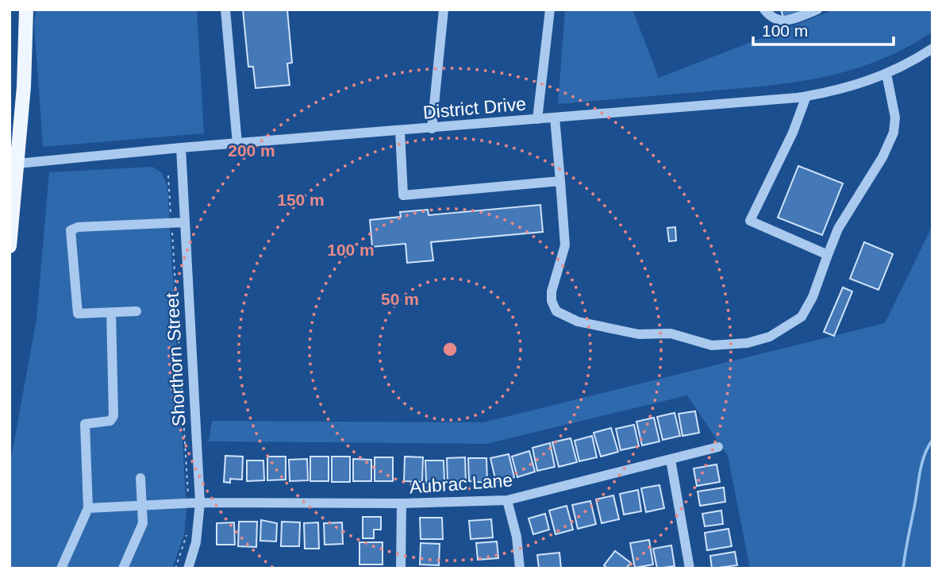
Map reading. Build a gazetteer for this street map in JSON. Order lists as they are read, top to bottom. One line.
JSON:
{"streets":{"street":["District Drive","Shorthorn Street","Aubrac Lane"]},"crossings":[["District Drive","Shorthorn Street"],["Shorthorn Street","Aubrac Lane"]],"scale_bar":"100 m","rings":["200 m","150 m","100 m","50 m"]}
